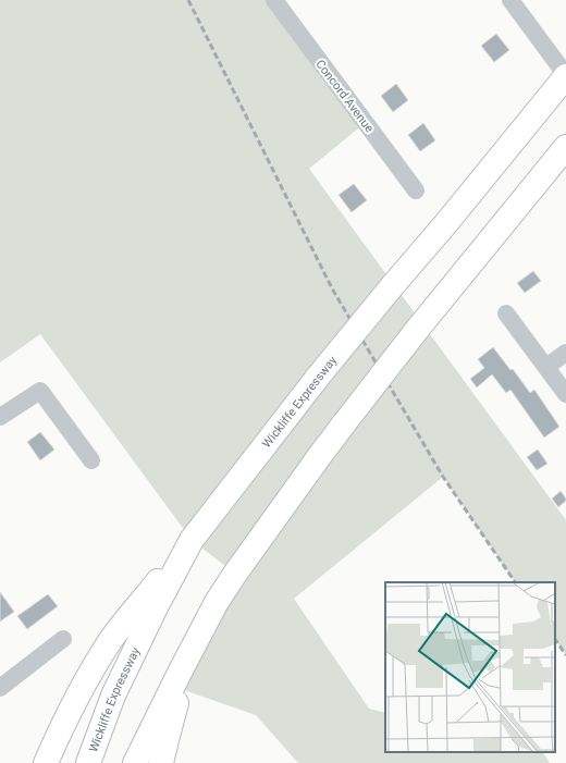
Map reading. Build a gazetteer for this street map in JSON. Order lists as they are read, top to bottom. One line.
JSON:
{"streets":{"highway":["Wickliffe Expressway"],"street":["Concord Avenue"]}}
